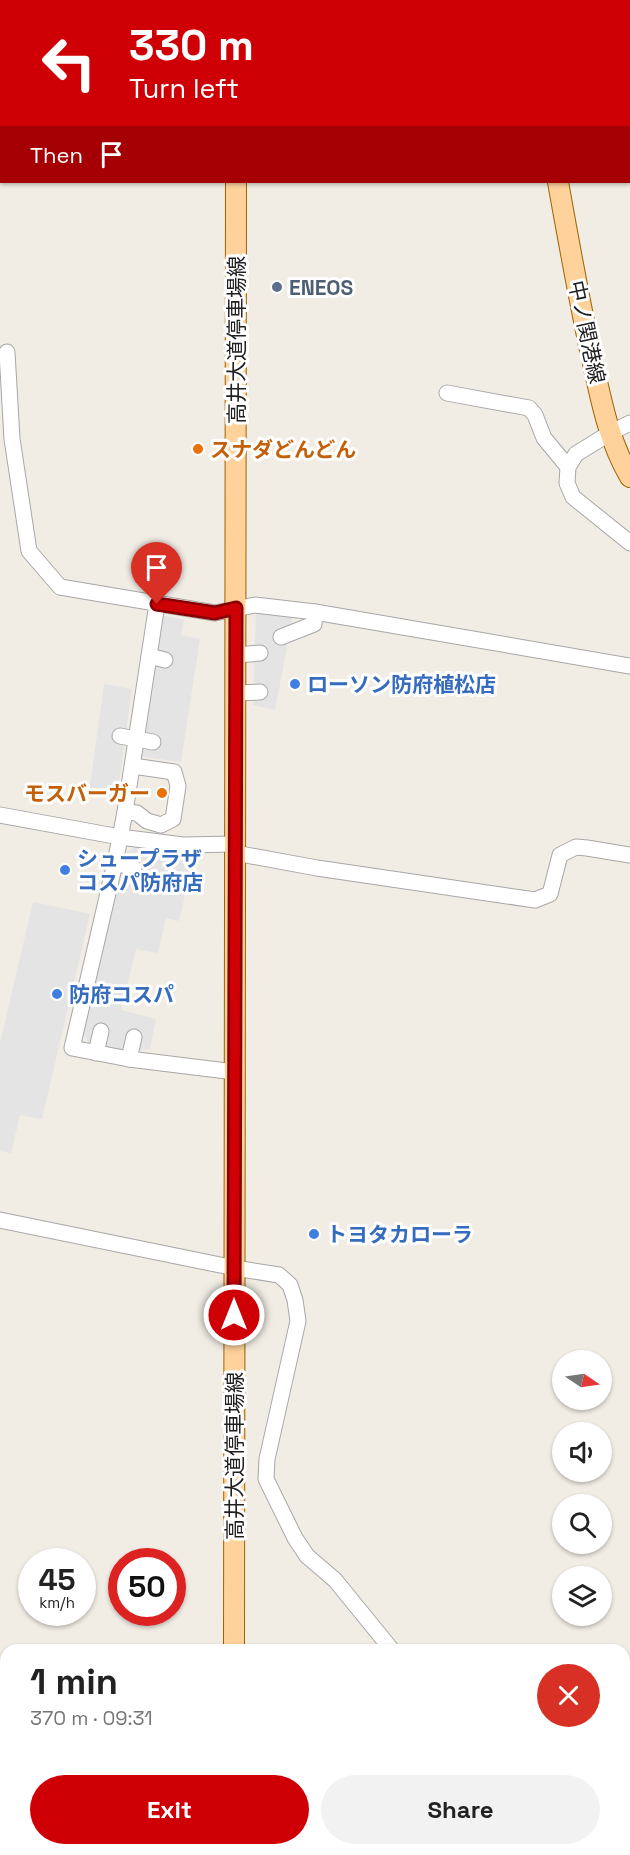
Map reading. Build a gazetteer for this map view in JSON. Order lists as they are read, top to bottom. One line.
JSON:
{"streets":{"main road":["中ノ関港線","高井大道停車場線"]},"places":["ENEOS","スナダどんどん","ローソン防府植松店","モスバーガー","シュープラザ コスパ防府店","防府コスパ","トヨタカローラ"],"north":"right","page":{"turn":["330 m","Turn left"],"then":"Then","speed":"45 km/h","limit":"50","heading":["1 min","370 m · 09:31"],"buttons":["Exit","Share"]}}
